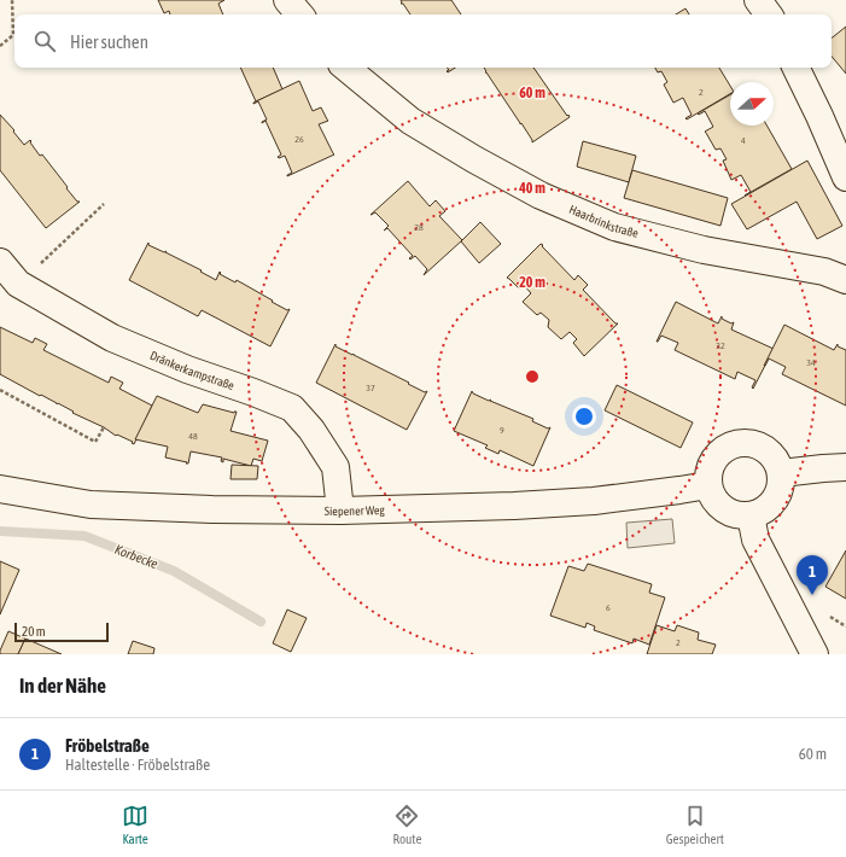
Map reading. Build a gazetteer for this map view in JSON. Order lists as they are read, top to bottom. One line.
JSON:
{"streets":{"street":["Haarbrinkstraße","Dränkerkampstraße","Siepener Weg"]},"crossings":[["Dränkerkampstraße","Siepener Weg"]],"water":["Korbecke"],"house_numbers":["2","26","4","28","32","34","37","9","48","6","2"],"scale_bar":"20 m","north":"right","page":{"search":"Hier suchen","pins":"1","scale":"20 m","heading":"In der Nähe","list":[{"mark":"1","name":"Fröbelstraße","note":"Haltestelle · Fröbelstraße","value":"60 m"}],"nav":["Karte","Route","Gespeichert"]},"rings":["60 m","40 m","20 m"]}
